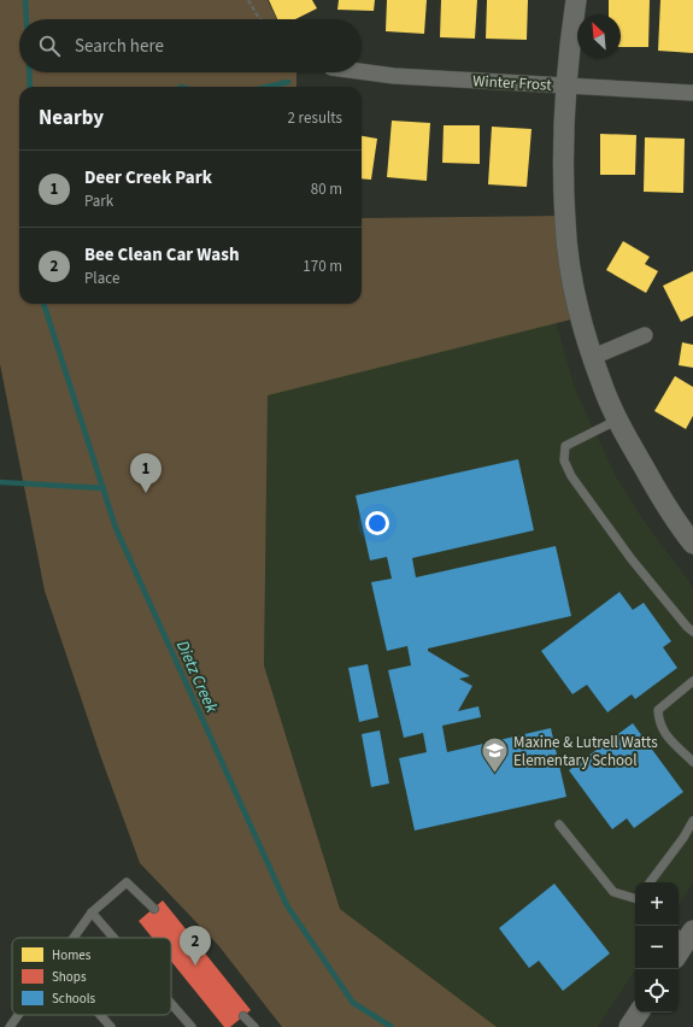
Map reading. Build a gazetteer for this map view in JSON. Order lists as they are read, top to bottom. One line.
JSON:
{"streets":{"street":["Winter Frost"]},"water":["Dietz Creek"],"places":{"school or university":["Maxine & Lutrell Watts Elementary School"]},"legend":["Homes","Shops","Schools"],"north":"top left","page":{"search":"Search here","heading":["Nearby","2 results"],"list":[{"mark":"1","name":"Deer Creek Park","note":"Park","value":"80 m"},{"mark":"2","name":"Bee Clean Car Wash","note":"Place","value":"170 m"}],"pins":["1","2"],"map_buttons":["+","−"]}}
